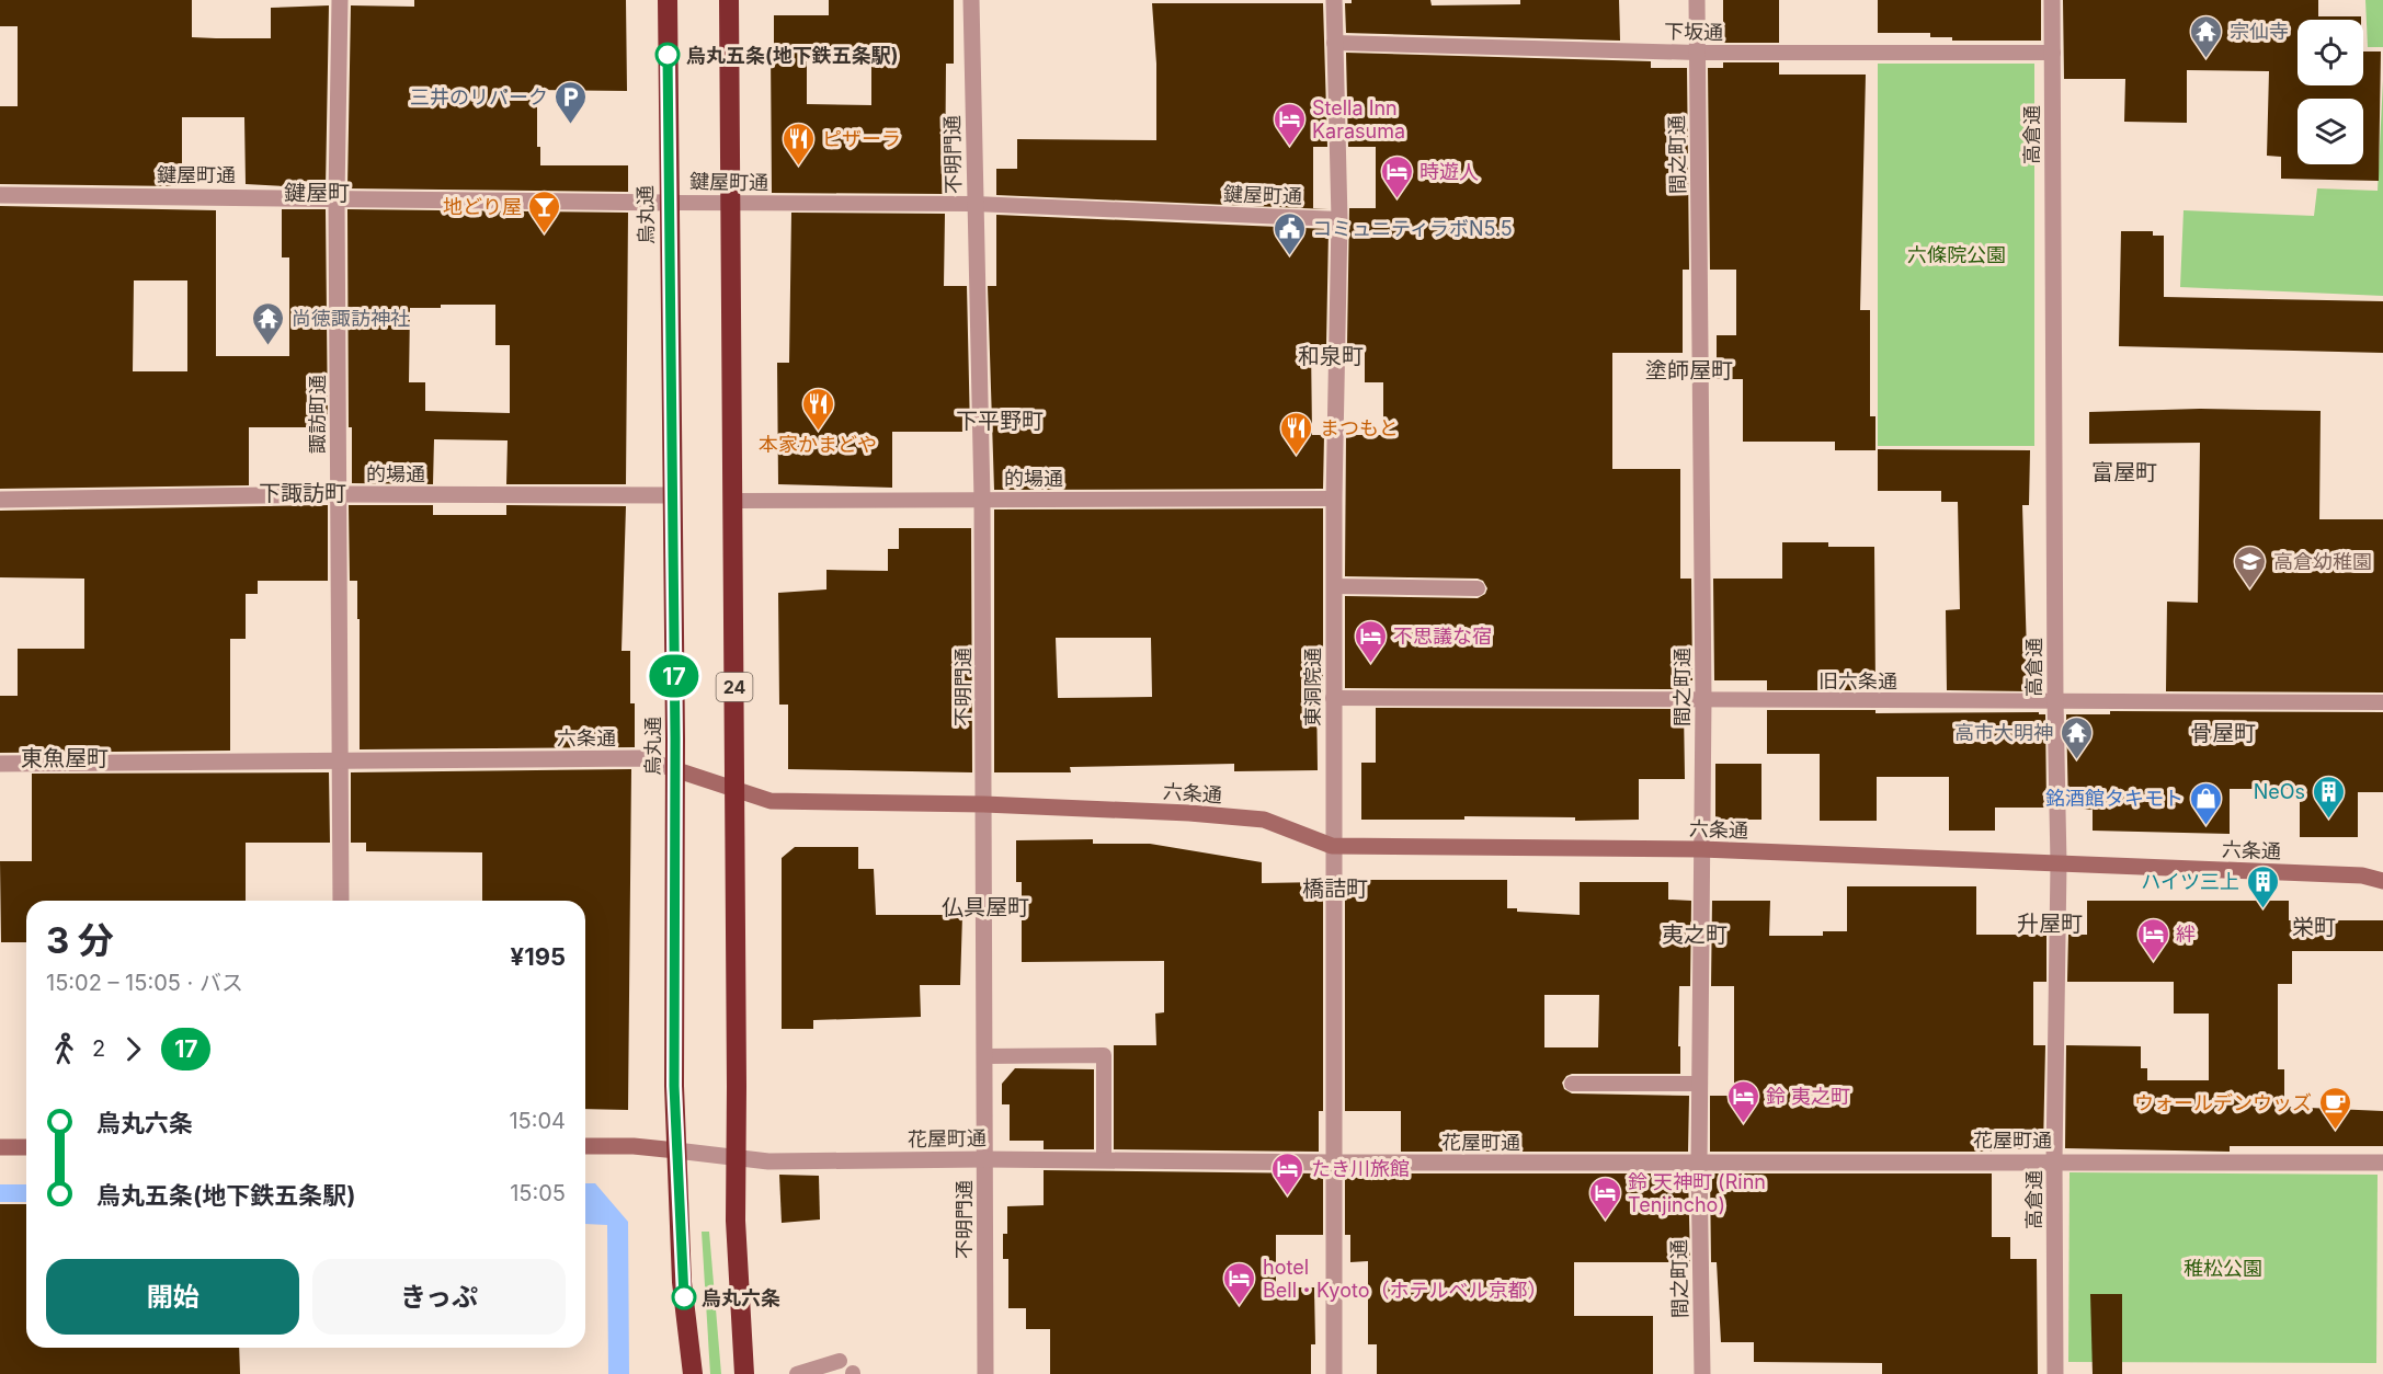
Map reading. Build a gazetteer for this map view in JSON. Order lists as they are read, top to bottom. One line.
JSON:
{"streets":{"highway":["烏丸通","24"],"street":["高倉通","不明門通","間之町通","鍵屋町通","諏訪町通","的場通","東洞院通","六条通","花屋町通"],"lane":["下坂通","旧六条通"]},"crossings":[["下坂通","高倉通"],["下坂通","間之町通"],["下坂通","東洞院通"],["高倉通","旧六条通"],["高倉通","六条通"],["高倉通","花屋町通"],["不明門通","鍵屋町通"],["不明門通","的場通"],["不明門通","六条通"],["不明門通","花屋町通"],["間之町通","旧六条通"],["間之町通","六条通"],["間之町通","花屋町通"],["鍵屋町通","烏丸通"],["鍵屋町通","諏訪町通"],["鍵屋町通","24"],["鍵屋町通","東洞院通"],["烏丸通","的場通"],["烏丸通","六条通"],["烏丸通","花屋町通"],["諏訪町通","的場通"],["諏訪町通","六条通"],["的場通","24"],["的場通","東洞院通"],["旧六条通","東洞院通"],["24","六条通"],["24","花屋町通"],["東洞院通","六条通"],["東洞院通","花屋町通"]],"districts":["鍵屋町","和泉町","塗師屋町","下平野町","富屋町","下諏訪町","骨屋町","東魚屋町","橋詰町","仏具屋町","升屋町","栄町","夷之町"],"parks":["六條院公園","稚松公園"],"places":{"other":["烏丸五条(地下鉄五条駅)","烏丸六条"],"temple":["宗仙寺","尚徳諏訪神社","高市大明神"],"parking":["三井のリパーク"],"hotel":["Stella Inn Karasuma","時遊人","不思議な宿","絆","鈴 夷之町","たき川旅館","鈴 天神町 (Rinn Tenjincho)","hotel Bell・Kyoto（ホテルベル京都）"],"restaurant":["ピザーラ","本家かまどや","まつもと"],"bar":["地どり屋"],"public building":["コミュニティラボN5.5"],"school or university":["高倉幼稚園"],"building":["NeOs","ハイツ三上"],"shop":["銘酒館タキモト"],"cafe":["ウォールデンウッズ"]},"lines":["bus line 17"],"page":{"on_map":"17","heading":["3 分","15:02 – 15:05 · バス","¥195"],"legs":["2","17"],"list":[{"name":"烏丸六条","value":"15:04"},{"name":"烏丸五条(地下鉄五条駅)","value":"15:05"}],"buttons":["開始","きっぷ"]}}
